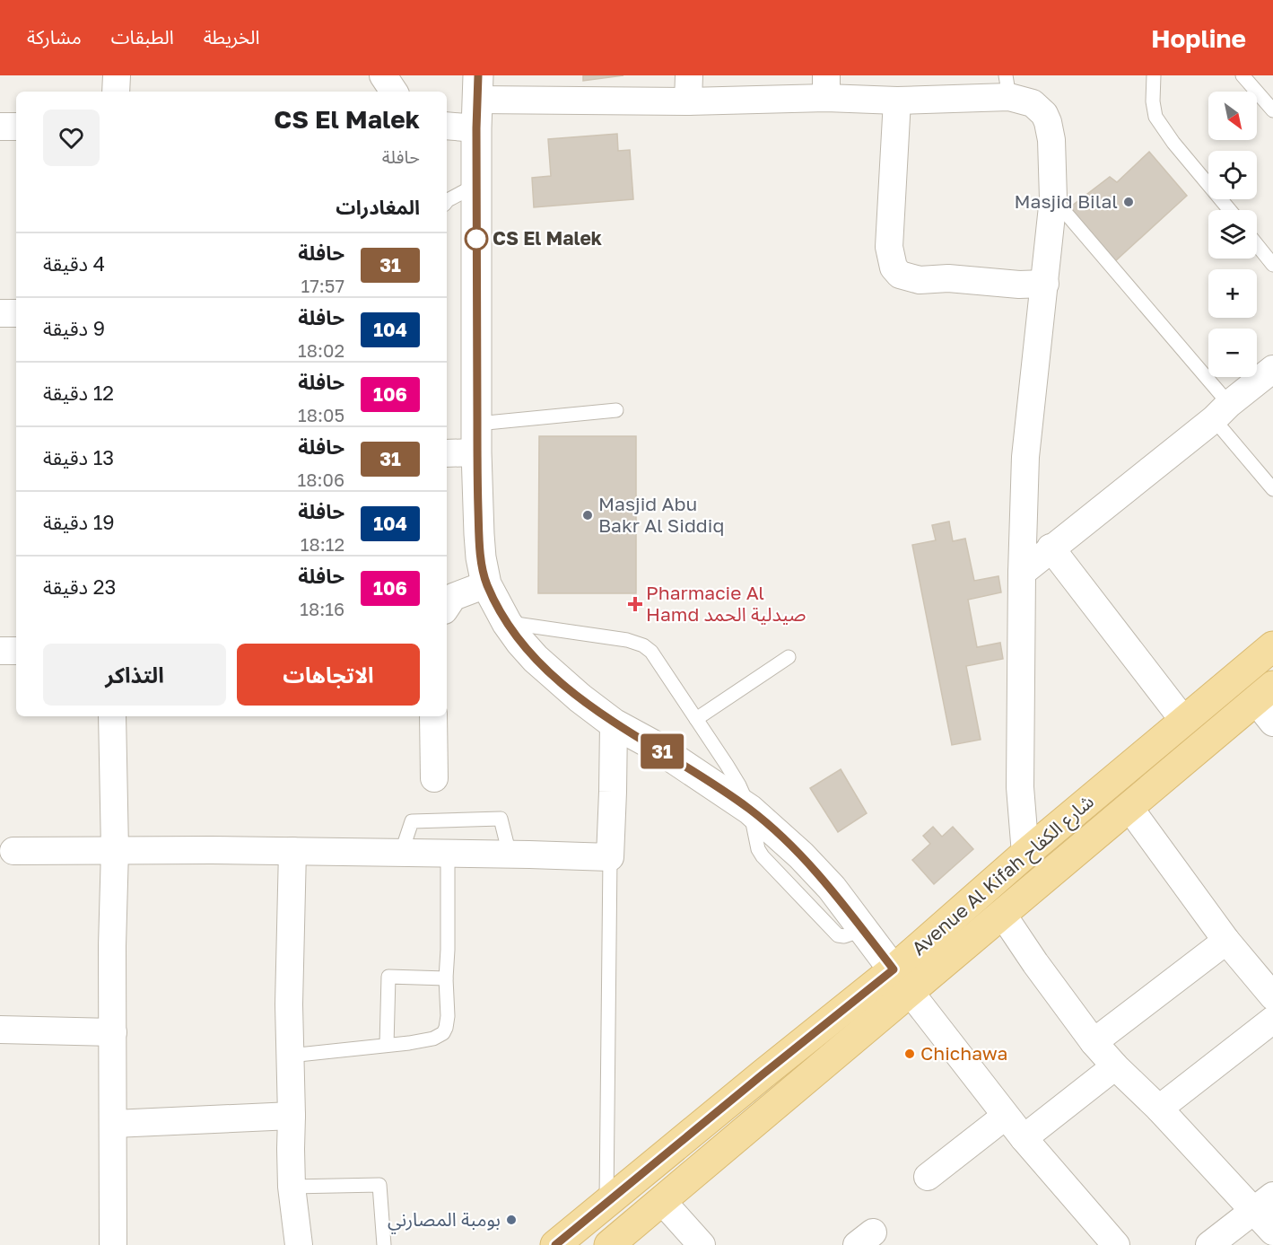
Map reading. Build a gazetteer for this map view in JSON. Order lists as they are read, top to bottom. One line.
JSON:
{"streets":{"main road":["Avenue Al Kifah شارع الكفاح"]},"places":{"other":["Masjid Bilal","CS El Malek","Masjid Abu Bakr Al Siddiq","Chichawa","بومبة المصارني"],"health":["Pharmacie Al Hamd صيدلية الحمد"]},"lines":["bus line 31"],"north":"bottom right","page":{"header":"Hopline","nav":["الخريطة","الطبقات","مشاركة"],"on_map":"31","map_buttons":["+","−"],"heading":[["CS El Malek","حافلة"],"المغادرات"],"list":[{"mark":"31","name":"حافلة","note":"17:57","value":"4 دقيقة"},{"mark":"104","name":"حافلة","note":"18:02","value":"9 دقيقة"},{"mark":"106","name":"حافلة","note":"18:05","value":"12 دقيقة"},{"mark":"31","name":"حافلة","note":"18:06","value":"13 دقيقة"},{"mark":"104","name":"حافلة","note":"18:12","value":"19 دقيقة"},{"mark":"106","name":"حافلة","note":"18:16","value":"23 دقيقة"}],"buttons":["الاتجاهات","التذاكر"]}}
